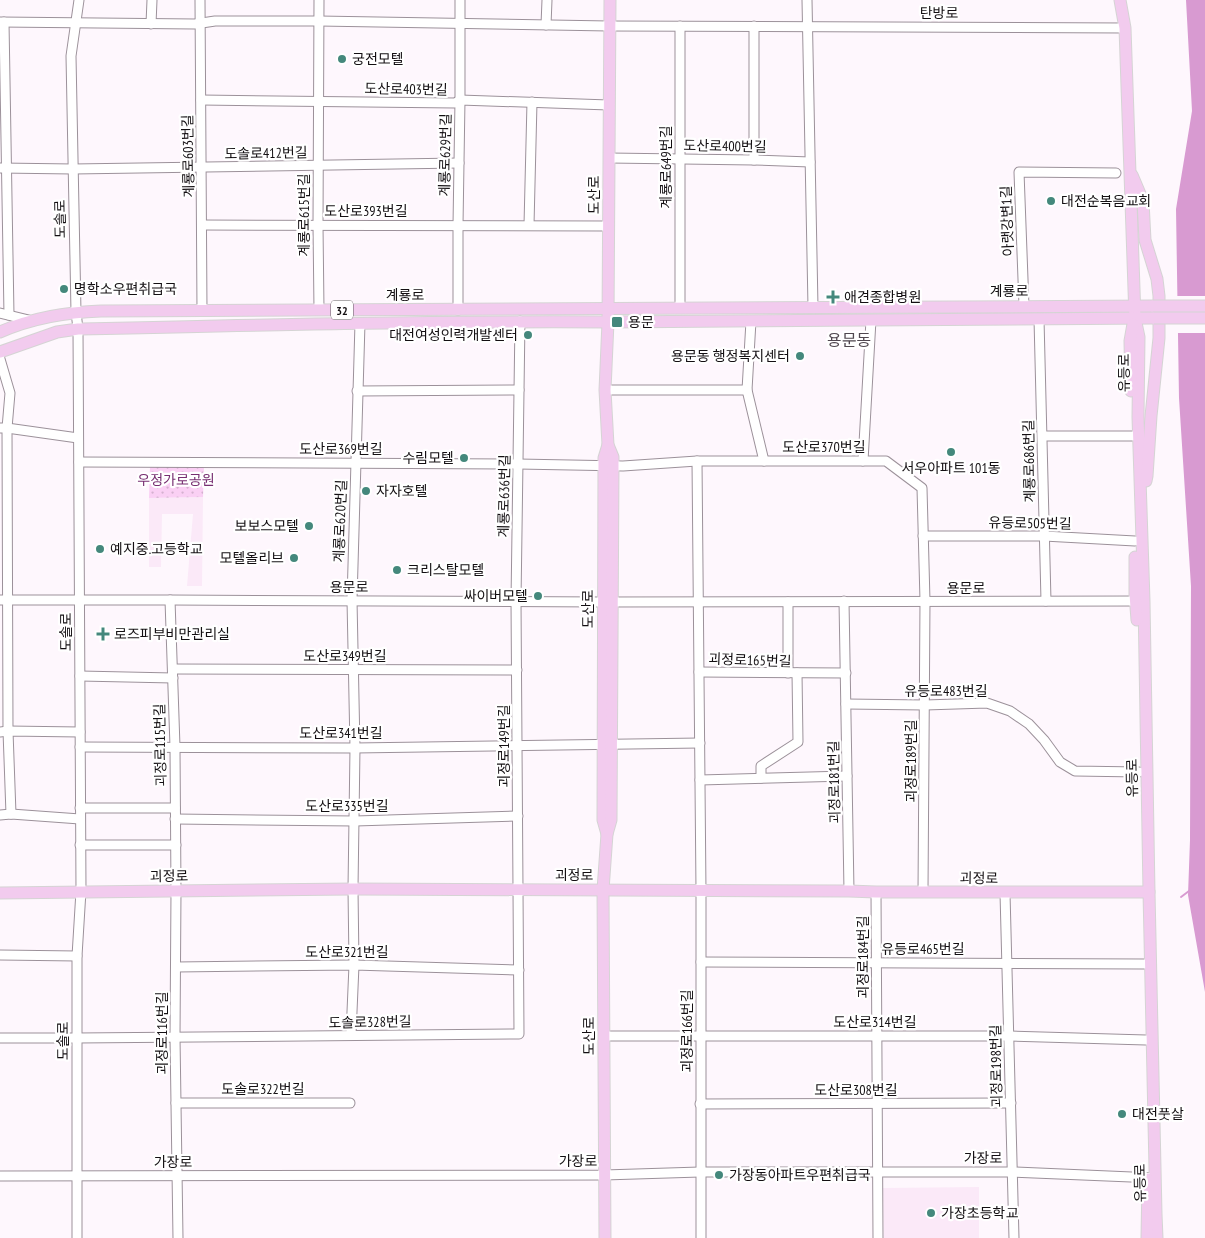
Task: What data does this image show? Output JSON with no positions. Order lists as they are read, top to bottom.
{
  "streets": {
    "main road": [
      "도산로",
      "계룡로",
      "32",
      "유등로",
      "괴정로"
    ],
    "street": [
      "탄방로",
      "도산로403번길",
      "도산로400번길",
      "도솔로412번길",
      "계룡로629번길",
      "계룡로603번길",
      "계룡로649번길",
      "도산로393번길",
      "계룡로615번길",
      "도솔로",
      "아랫강변1길",
      "도산로370번길",
      "도산로369번길",
      "계룡로686번길",
      "계룡로636번길",
      "계룡로620번길",
      "유등로505번길",
      "용문로",
      "도산로349번길",
      "괴정로165번길",
      "유등로483번길",
      "도산로341번길",
      "괴정로115번길",
      "괴정로149번길",
      "괴정로189번길",
      "괴정로181번길",
      "도산로335번길",
      "유등로465번길",
      "도산로321번길",
      "괴정로184번길",
      "도솔로328번길",
      "도산로314번길",
      "괴정로166번길",
      "괴정로116번길",
      "괴정로198번길",
      "도솔로322번길",
      "도산로308번길",
      "가장로"
    ]
  },
  "crossings": [
    ["탄방로", "계룡로629번길"],
    ["탄방로", "계룡로603번길"],
    ["탄방로", "계룡로649번길"],
    ["탄방로", "도산로"],
    ["탄방로", "계룡로615번길"],
    ["탄방로", "도솔로"],
    ["탄방로", "유등로"],
    ["도산로403번길", "계룡로629번길"],
    ["도산로403번길", "계룡로603번길"],
    ["도산로403번길", "도산로"],
    ["도산로403번길", "계룡로615번길"],
    ["도산로400번길", "계룡로649번길"],
    ["도산로400번길", "도산로"],
    ["도솔로412번길", "계룡로629번길"],
    ["도솔로412번길", "계룡로603번길"],
    ["도솔로412번길", "계룡로615번길"],
    ["도솔로412번길", "도솔로"],
    ["계룡로629번길", "도산로393번길"],
    ["계룡로629번길", "계룡로"],
    ["계룡로603번길", "도산로393번길"],
    ["계룡로603번길", "계룡로"],
    ["계룡로649번길", "계룡로"],
    ["도산로", "도산로393번길"],
    ["도산로", "계룡로"],
    ["도산로", "도산로370번길"],
    ["도산로", "도산로369번길"],
    ["도산로", "용문로"],
    ["도산로", "도산로341번길"],
    ["도산로", "괴정로"],
    ["도산로", "도산로314번길"],
    ["도산로", "가장로"],
    ["도산로393번길", "계룡로615번길"],
    ["계룡로615번길", "계룡로"],
    ["도솔로", "계룡로"],
    ["도솔로", "도산로369번길"],
    ["도솔로", "용문로"],
    ["도솔로", "도산로341번길"],
    ["도솔로", "괴정로"],
    ["도솔로", "도솔로328번길"],
    ["도솔로", "가장로"],
    ["아랫강변1길", "계룡로"],
    ["계룡로", "유등로"],
    ["계룡로", "계룡로686번길"],
    ["계룡로", "계룡로636번길"],
    ["계룡로", "계룡로620번길"],
    ["유등로", "유등로505번길"],
    ["유등로", "용문로"],
    ["유등로", "유등로483번길"],
    ["유등로", "괴정로"],
    ["유등로", "유등로465번길"],
    ["유등로", "도산로314번길"],
    ["유등로", "가장로"],
    ["도산로370번길", "도산로369번길"],
    ["도산로370번길", "유등로505번길"],
    ["도산로370번길", "용문로"],
    ["도산로370번길", "괴정로189번길"],
    ["도산로369번길", "계룡로636번길"],
    ["도산로369번길", "계룡로620번길"],
    ["계룡로686번길", "유등로505번길"],
    ["계룡로686번길", "용문로"],
    ["계룡로636번길", "용문로"],
    ["계룡로636번길", "괴정로149번길"],
    ["계룡로620번길", "용문로"],
    ["계룡로620번길", "도산로349번길"],
    ["계룡로620번길", "도산로341번길"],
    ["계룡로620번길", "도산로335번길"],
    ["계룡로620번길", "괴정로"],
    ["계룡로620번길", "도산로321번길"],
    ["계룡로620번길", "도솔로328번길"],
    ["용문로", "괴정로165번길"],
    ["용문로", "괴정로115번길"],
    ["용문로", "괴정로149번길"],
    ["용문로", "괴정로189번길"],
    ["용문로", "괴정로181번길"],
    ["도산로349번길", "괴정로115번길"],
    ["도산로349번길", "괴정로149번길"],
    ["괴정로165번길", "괴정로"],
    ["괴정로165번길", "괴정로166번길"],
    ["유등로483번길", "괴정로189번길"],
    ["유등로483번길", "괴정로181번길"],
    ["도산로341번길", "괴정로115번길"],
    ["도산로341번길", "괴정로149번길"],
    ["괴정로115번길", "도산로335번길"],
    ["괴정로115번길", "괴정로"],
    ["괴정로115번길", "괴정로116번길"],
    ["괴정로149번길", "도산로335번길"],
    ["괴정로149번길", "괴정로"],
    ["괴정로149번길", "도솔로328번길"],
    ["괴정로189번길", "괴정로"],
    ["괴정로181번길", "괴정로"],
    ["괴정로", "괴정로184번길"],
    ["괴정로", "도솔로328번길"],
    ["괴정로", "괴정로166번길"],
    ["괴정로", "괴정로116번길"],
    ["괴정로", "괴정로198번길"],
    ["유등로465번길", "괴정로184번길"],
    ["유등로465번길", "괴정로166번길"],
    ["유등로465번길", "괴정로198번길"],
    ["도산로321번길", "도솔로328번길"],
    ["도산로321번길", "괴정로116번길"],
    ["괴정로184번길", "도산로314번길"],
    ["괴정로184번길", "도산로308번길"],
    ["괴정로184번길", "가장로"],
    ["도솔로328번길", "괴정로116번길"],
    ["도산로314번길", "괴정로166번길"],
    ["도산로314번길", "괴정로198번길"],
    ["괴정로166번길", "도산로308번길"],
    ["괴정로166번길", "가장로"],
    ["괴정로116번길", "도솔로322번길"],
    ["괴정로116번길", "가장로"],
    ["괴정로198번길", "도산로308번길"],
    ["괴정로198번길", "가장로"]
  ],
  "districts": ["용문동"],
  "parks": ["우정가로공원"],
  "places": {
    "other": [
      "궁전모텔",
      "대전순복음교회",
      "명학소우편취급국",
      "대전여성인력개발센터",
      "용문동 행정복지센터",
      "서우아파트 101동",
      "수림모텔",
      "자자호텔",
      "보보스모텔",
      "예지중.고등학교",
      "모텔올리브",
      "크리스탈모텔",
      "싸이버모텔",
      "대전풋살",
      "가장동아파트우편취급국",
      "가장초등학교"
    ],
    "health": ["애견종합병원", "로즈피부비만관리실"],
    "transit": ["용문"]
  }
}
